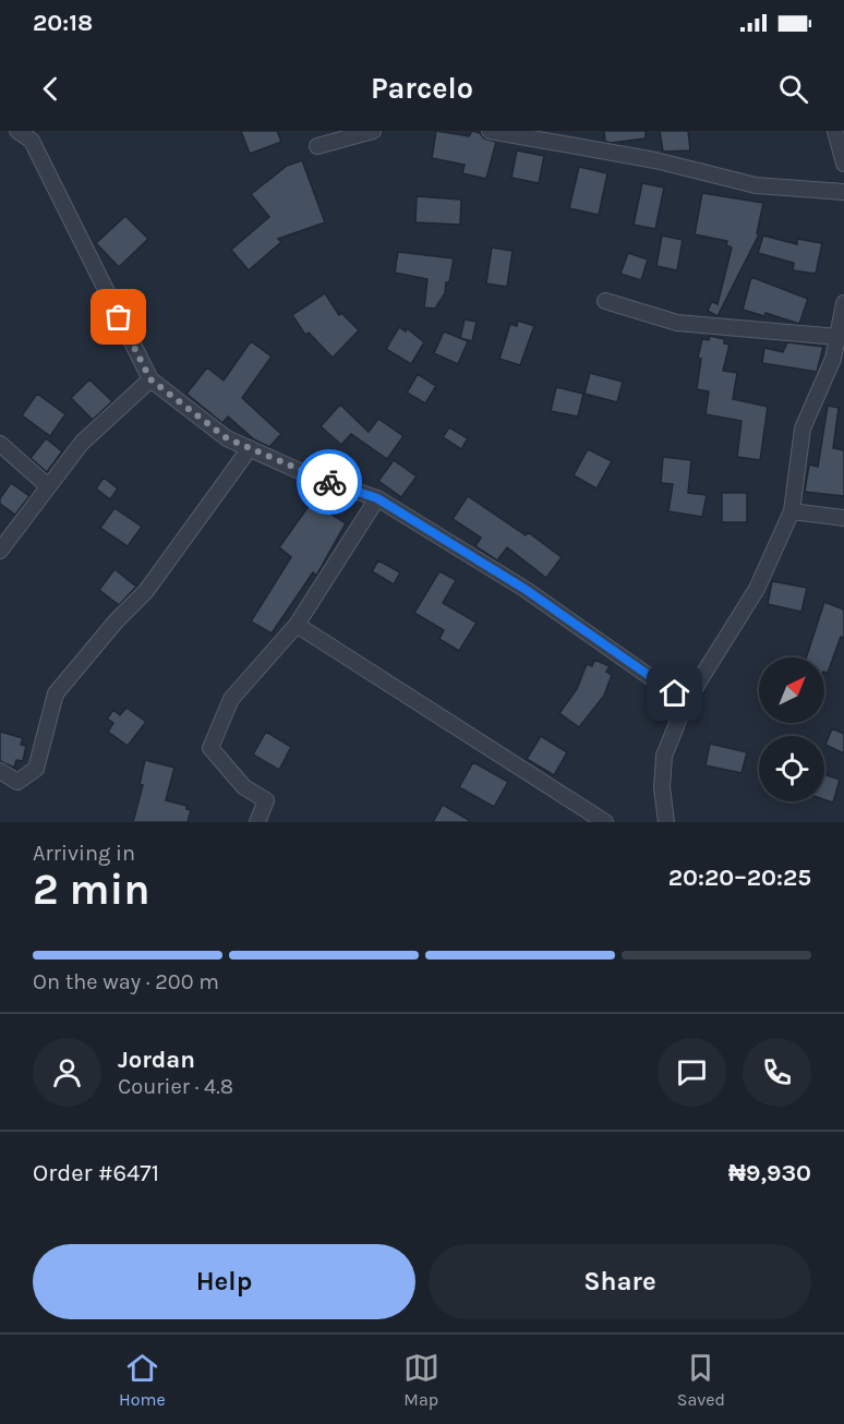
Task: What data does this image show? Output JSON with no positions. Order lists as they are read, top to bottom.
{
  "north": "top right",
  "page": {
    "status": "20:18",
    "header": "Parcelo",
    "heading": ["2 min", "Arriving in", "20:20–20:25"],
    "panel": [
      "Jordan",
      "Courier · 4.8",
      "Order #6471",
      "₦9,930"
    ],
    "bar": "On the way · 200 m",
    "buttons": ["Help", "Share"],
    "tabs": ["Home", "Map", "Saved"]
  }
}
